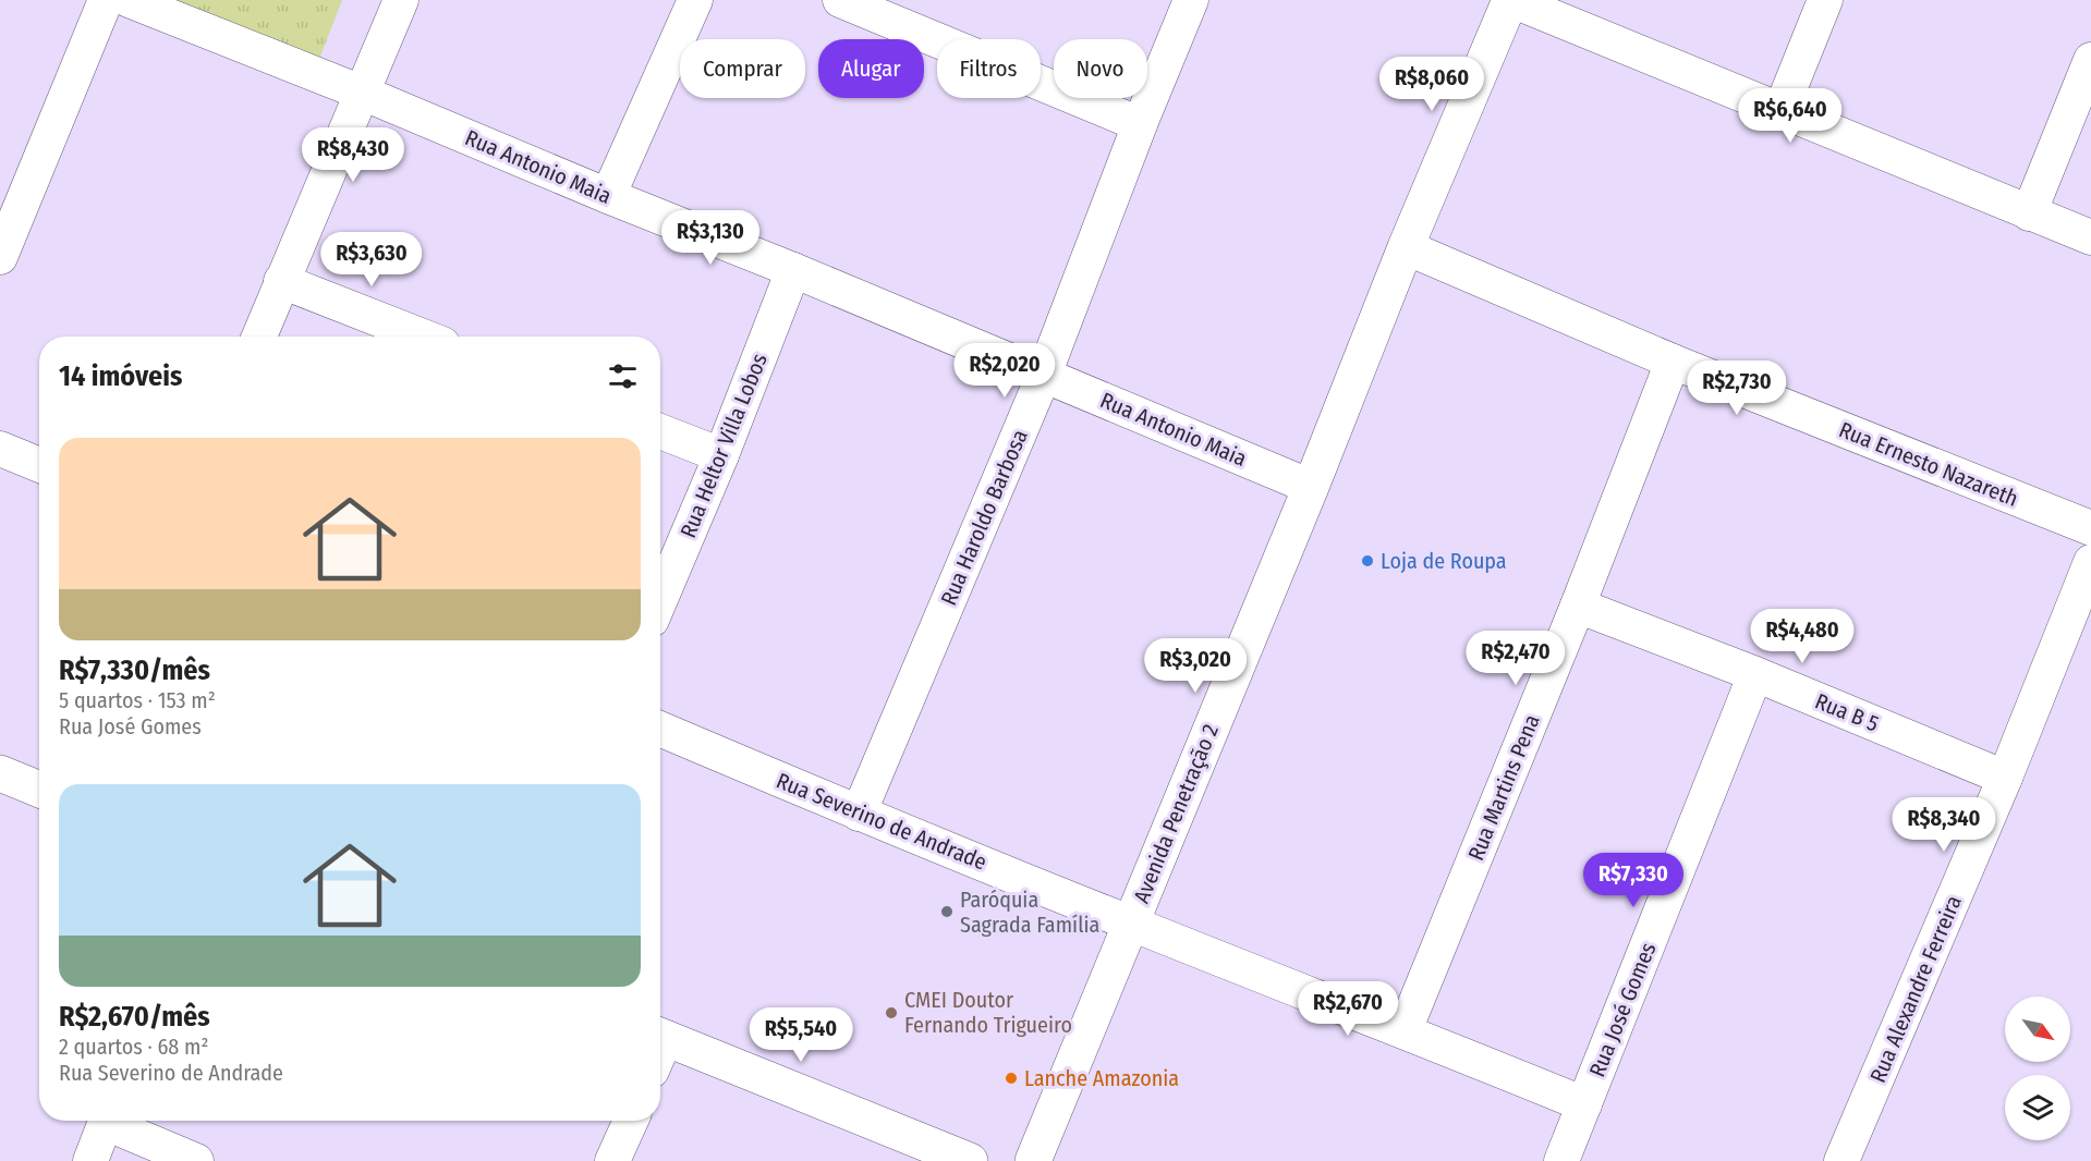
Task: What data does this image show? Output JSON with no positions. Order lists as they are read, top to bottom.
{
  "streets": {
    "street": [
      "Rua Antonio Maia",
      "Rua Heltor Villa Lobos",
      "Rua Ernesto Nazareth",
      "Rua Haroldo Barbosa",
      "Rua B 5",
      "Rua Martins Pena",
      "Avenida Penetração 2",
      "Rua Severino de Andrade",
      "Rua Alexandre Ferreira",
      "Rua José Gomes"
    ]
  },
  "crossings": [
    ["Rua Antonio Maia", "Rua Heltor Villa Lobos"],
    ["Rua Antonio Maia", "Rua Haroldo Barbosa"],
    ["Rua Antonio Maia", "Avenida Penetração 2"],
    ["Rua Ernesto Nazareth", "Rua Martins Pena"],
    ["Rua Ernesto Nazareth", "Avenida Penetração 2"],
    ["Rua Haroldo Barbosa", "Rua Severino de Andrade"],
    ["Rua B 5", "Rua Martins Pena"],
    ["Rua B 5", "Rua Alexandre Ferreira"],
    ["Rua B 5", "Rua José Gomes"],
    ["Rua Martins Pena", "Rua Severino de Andrade"],
    ["Avenida Penetração 2", "Rua Severino de Andrade"],
    ["Rua Severino de Andrade", "Rua José Gomes"]
  ],
  "places": [
    "Loja de Roupa",
    "Paróquia Sagrada Família",
    "CMEI Doutor Fernando Trigueiro",
    "Lanche Amazonia"
  ],
  "north": "bottom right",
  "page": {
    "chip": [
      "Comprar",
      "Alugar",
      "Filtros",
      "Novo"
    ],
    "price": [
      "R$8,060",
      "R$6,640",
      "R$8,430",
      "R$3,130",
      "R$3,630",
      "R$2,020",
      "R$2,730",
      "R$4,480",
      "R$2,470",
      "R$3,020",
      "R$8,340",
      "R$7,330",
      "R$2,670",
      "R$5,540"
    ],
    "heading": "14 imóveis",
    "list": [
      {
        "name": "R$7,330/mês",
        "note": "5 quartos · 153 m² · Rua José Gomes"
      },
      {
        "name": "R$2,670/mês",
        "note": "2 quartos · 68 m² · Rua Severino de Andrade"
      }
    ]
  }
}
